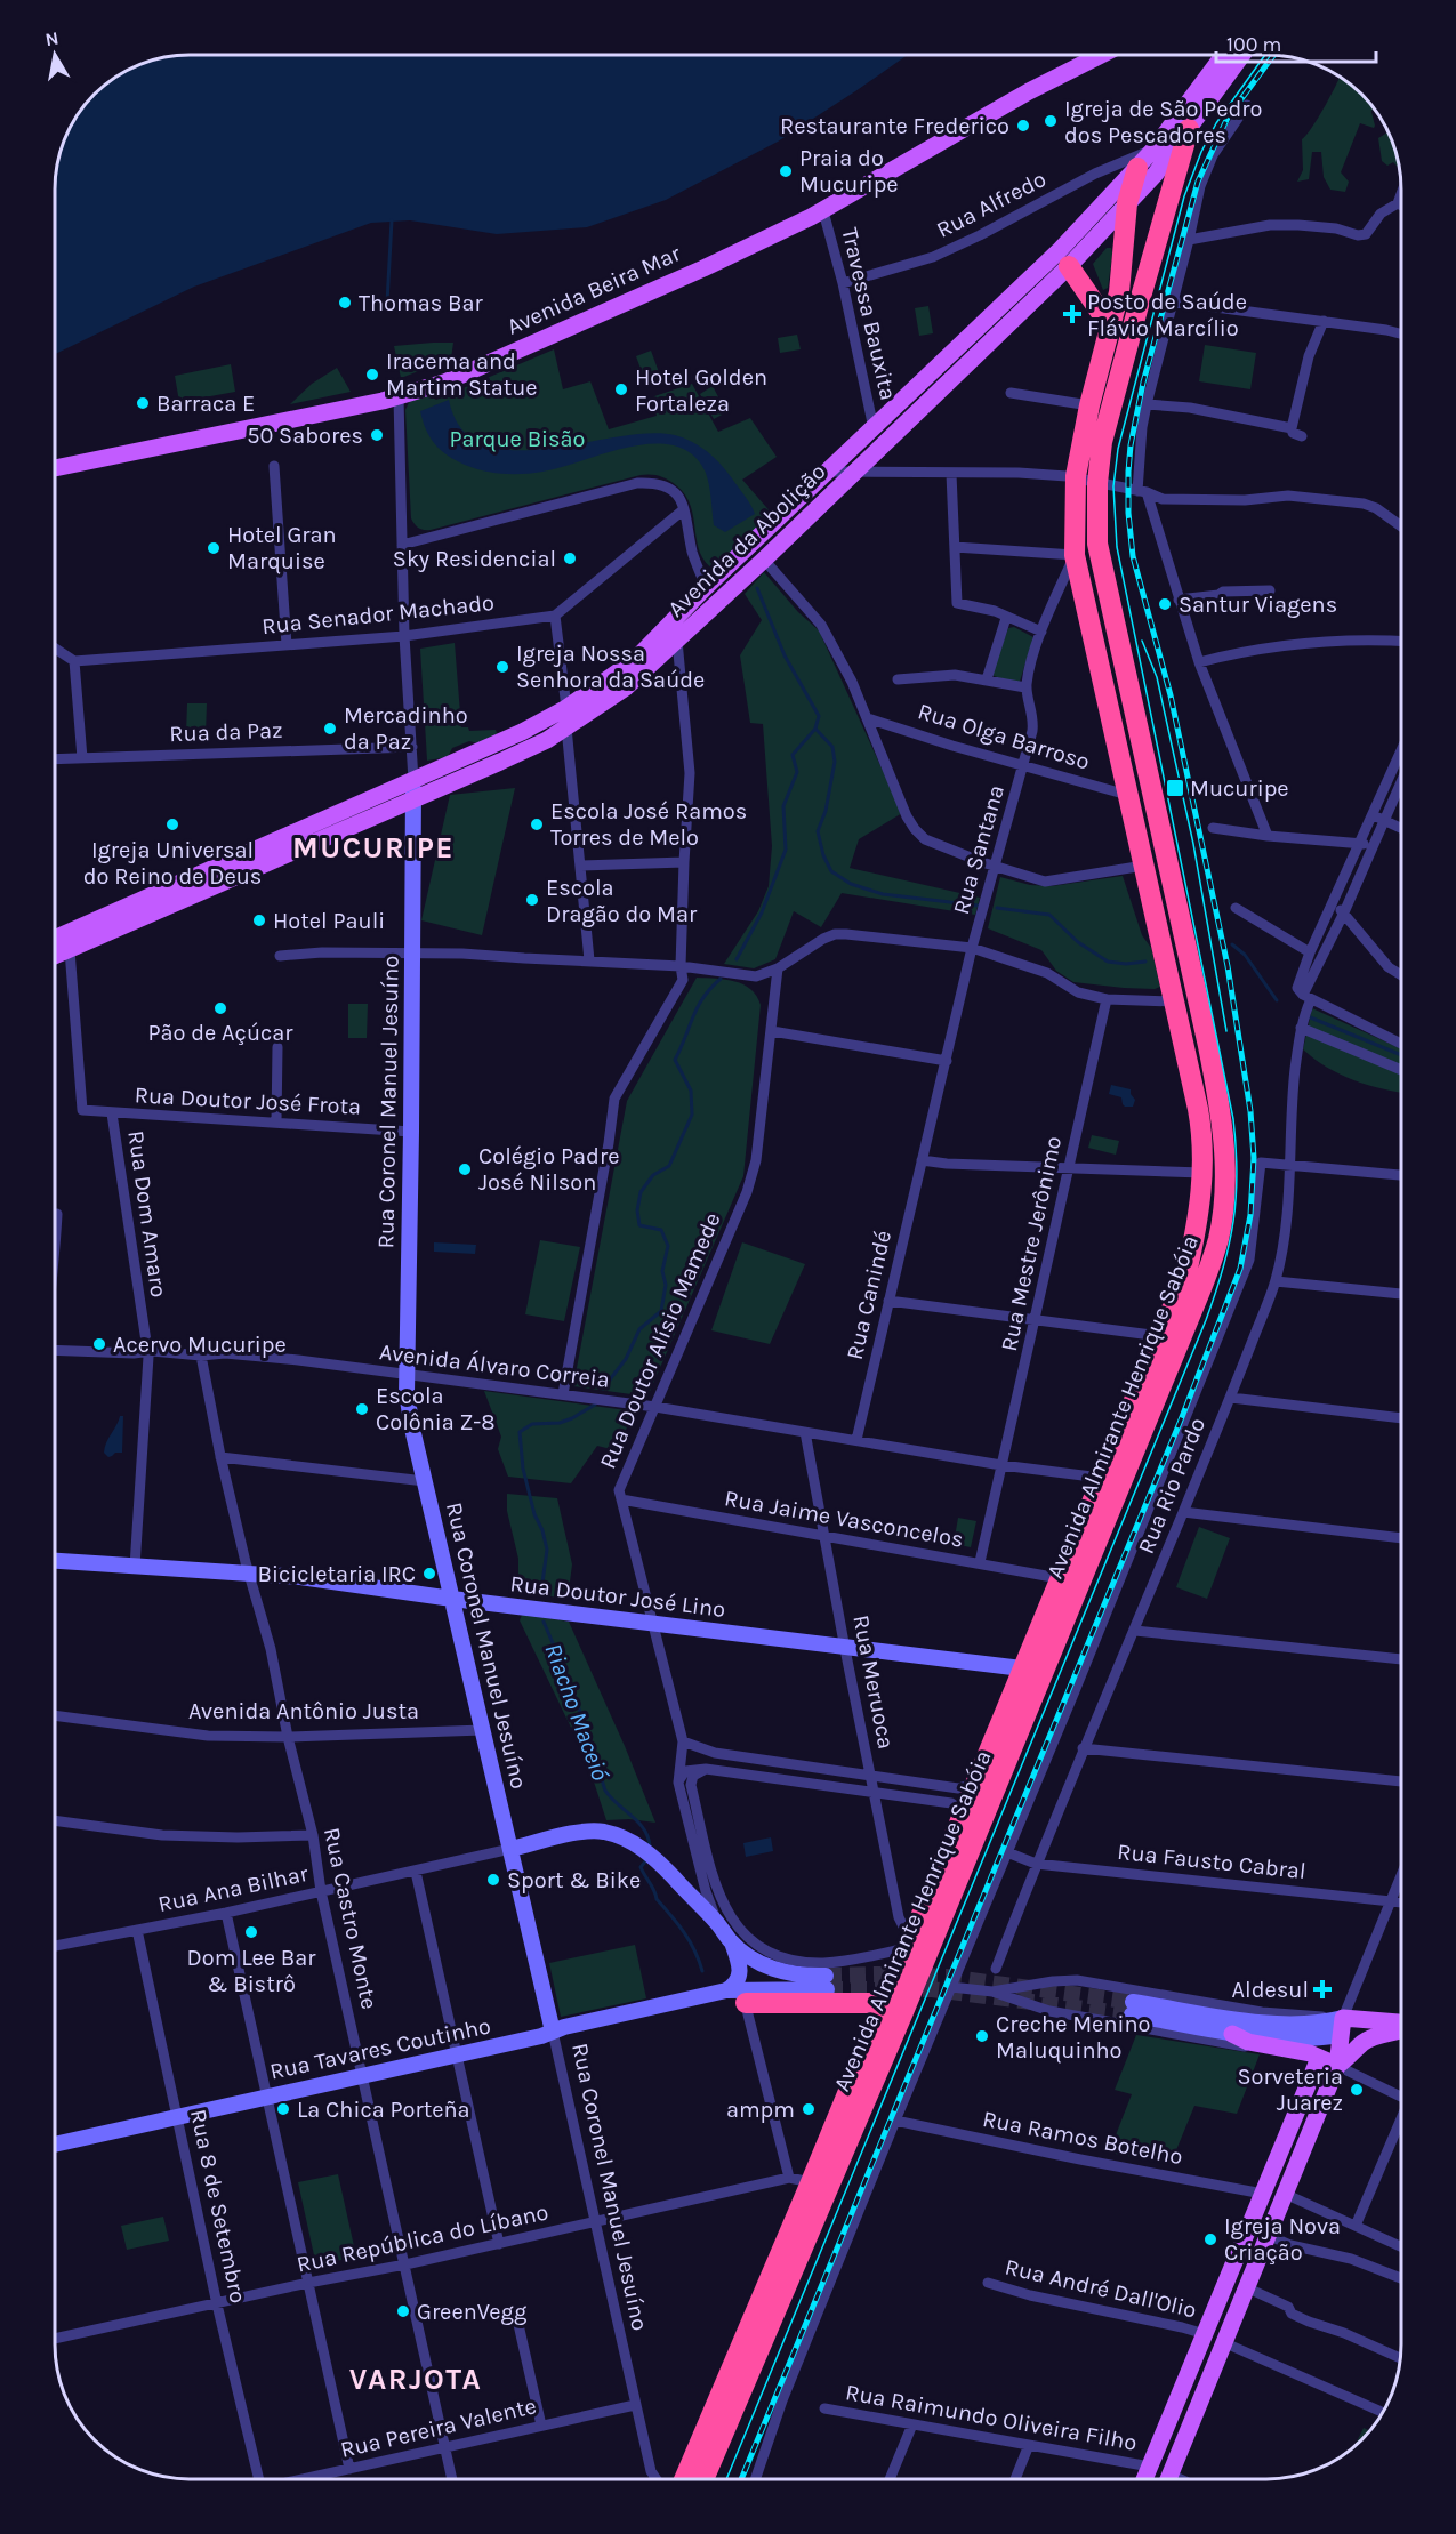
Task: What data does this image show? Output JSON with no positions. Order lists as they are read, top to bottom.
{
  "streets": {
    "highway": ["Avenida Almirante Henrique Sabóia"],
    "main road": ["Avenida Beira Mar", "Avenida da Abolição"],
    "street": [
      "Rua Alfredo",
      "Travessa Bauxita",
      "Rua Senador Machado",
      "Rua da Paz",
      "Rua Olga Barroso",
      "Rua Santana",
      "Rua Doutor José Frota",
      "Rua Coronel Manuel Jesuíno",
      "Rua Dom Amaro",
      "Rua Mestre Jerônimo",
      "Rua Canindé",
      "Rua Doutor Alísio Mamede",
      "Avenida Álvaro Correia",
      "Rua Rio Pardo",
      "Rua Jaime Vasconcelos",
      "Rua Doutor José Lino",
      "Rua Meruoca",
      "Avenida Antônio Justa",
      "Rua Fausto Cabral",
      "Rua Ana Bilhar",
      "Rua Castro Monte",
      "Rua Tavares Coutinho",
      "Rua Ramos Botelho",
      "Rua 8 de Setembro",
      "Rua República do Líbano",
      "Rua André Dall'Olio",
      "Rua Raimundo Oliveira Filho",
      "Rua Pereira Valente"
    ]
  },
  "crossings": [
    ["Rua Alfredo", "Travessa Bauxita"],
    ["Rua Alfredo", "Avenida da Abolição"],
    ["Avenida Beira Mar", "Travessa Bauxita"],
    ["Travessa Bauxita", "Avenida da Abolição"],
    ["Avenida da Abolição", "Rua Doutor José Frota"],
    ["Avenida da Abolição", "Rua Coronel Manuel Jesuíno"],
    ["Avenida da Abolição", "Avenida Almirante Henrique Sabóia"],
    ["Rua Olga Barroso", "Rua Santana"],
    ["Rua Olga Barroso", "Avenida Almirante Henrique Sabóia"],
    ["Rua Santana", "Rua Canindé"],
    ["Rua Doutor José Frota", "Rua Coronel Manuel Jesuíno"],
    ["Rua Doutor José Frota", "Rua Dom Amaro"],
    ["Rua Coronel Manuel Jesuíno", "Avenida Álvaro Correia"],
    ["Rua Coronel Manuel Jesuíno", "Rua Doutor José Lino"],
    ["Rua Coronel Manuel Jesuíno", "Avenida Antônio Justa"],
    ["Rua Coronel Manuel Jesuíno", "Rua Ana Bilhar"],
    ["Rua Coronel Manuel Jesuíno", "Rua Tavares Coutinho"],
    ["Rua Coronel Manuel Jesuíno", "Rua República do Líbano"],
    ["Rua Coronel Manuel Jesuíno", "Rua Pereira Valente"],
    ["Rua Dom Amaro", "Avenida Álvaro Correia"],
    ["Rua Dom Amaro", "Rua Doutor José Lino"],
    ["Rua Mestre Jerônimo", "Avenida Álvaro Correia"],
    ["Rua Mestre Jerônimo", "Rua Jaime Vasconcelos"],
    ["Rua Canindé", "Avenida Álvaro Correia"],
    ["Rua Doutor Alísio Mamede", "Avenida Álvaro Correia"],
    ["Rua Doutor Alísio Mamede", "Rua Jaime Vasconcelos"],
    ["Rua Doutor Alísio Mamede", "Rua Doutor José Lino"],
    ["Avenida Álvaro Correia", "Avenida Almirante Henrique Sabóia"],
    ["Avenida Álvaro Correia", "Rua Meruoca"],
    ["Avenida Álvaro Correia", "Rua Castro Monte"],
    ["Avenida Almirante Henrique Sabóia", "Rua Jaime Vasconcelos"],
    ["Avenida Almirante Henrique Sabóia", "Rua Doutor José Lino"],
    ["Avenida Almirante Henrique Sabóia", "Rua Meruoca"],
    ["Avenida Almirante Henrique Sabóia", "Rua República do Líbano"],
    ["Rua Rio Pardo", "Rua Fausto Cabral"],
    ["Rua Jaime Vasconcelos", "Rua Meruoca"],
    ["Rua Doutor José Lino", "Rua Meruoca"],
    ["Rua Doutor José Lino", "Rua Castro Monte"],
    ["Avenida Antônio Justa", "Rua Castro Monte"],
    ["Rua Ana Bilhar", "Rua Castro Monte"],
    ["Rua Ana Bilhar", "Rua 8 de Setembro"],
    ["Rua Castro Monte", "Rua Tavares Coutinho"],
    ["Rua Castro Monte", "Rua República do Líbano"],
    ["Rua Castro Monte", "Rua Pereira Valente"],
    ["Rua Tavares Coutinho", "Rua 8 de Setembro"],
    ["Rua 8 de Setembro", "Rua República do Líbano"]
  ],
  "districts": ["MUCURIPE", "VARJOTA"],
  "water": ["Riacho Maceió"],
  "parks": ["Parque Bisão"],
  "places": {
    "other": [
      "Igreja de São Pedro dos Pescadores",
      "Restaurante Frederico",
      "Praia do Mucuripe",
      "Thomas Bar",
      "Iracema and Martim Statue",
      "Hotel Golden Fortaleza",
      "Barraca E",
      "50 Sabores",
      "Hotel Gran Marquise",
      "Sky Residencial",
      "Santur Viagens",
      "Igreja Nossa Senhora da Saúde",
      "Mercadinho da Paz",
      "Igreja Universal do Reino de Deus",
      "Escola José Ramos Torres de Melo",
      "Escola Dragão do Mar",
      "Hotel Pauli",
      "Pão de Açúcar",
      "Colégio Padre José Nilson",
      "Acervo Mucuripe",
      "Escola Colônia Z-8",
      "Bicicletaria IRC",
      "Sport & Bike",
      "Dom Lee Bar & Bistrô",
      "Creche Menino Maluquinho",
      "Sorveteria Juarez",
      "La Chica Porteña",
      "ampm",
      "Igreja Nova Criação",
      "GreenVegg"
    ],
    "health": ["Posto de Saúde Flávio Marcílio", "Aldesul"],
    "transit": ["Mucuripe"]
  },
  "scale_bar": "100 m",
  "north": "top"
}
